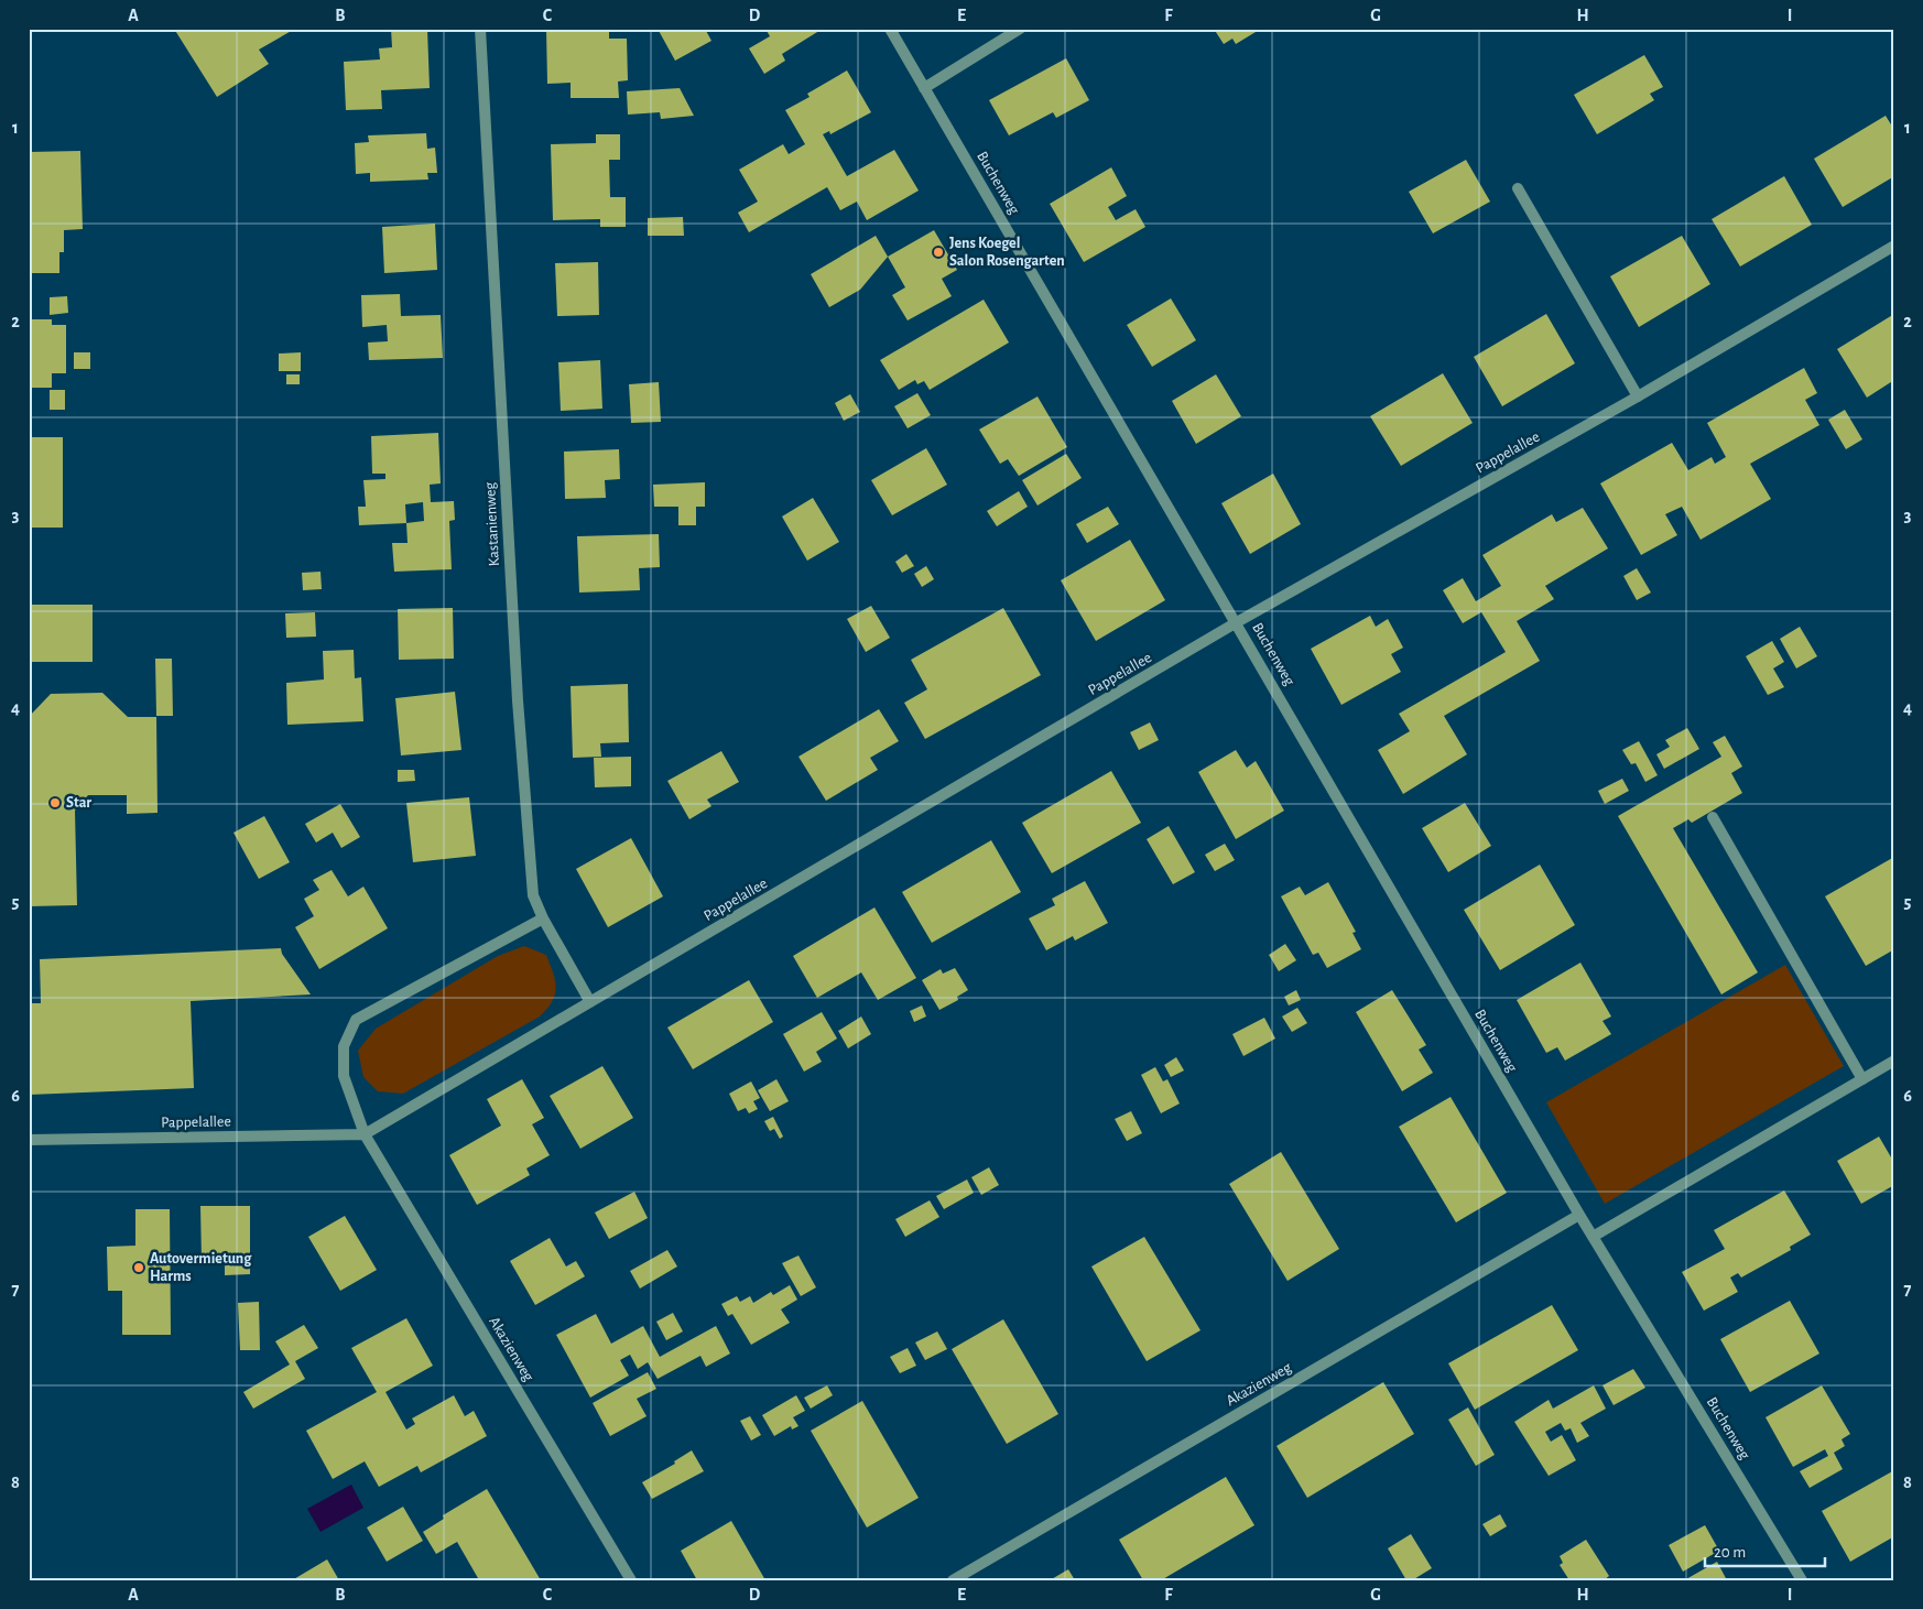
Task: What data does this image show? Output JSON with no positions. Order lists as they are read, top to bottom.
{
  "streets": {
    "street": [
      "Buchenweg",
      "Pappelallee",
      "Kastanienweg",
      "Akazienweg"
    ]
  },
  "crossings": [
    ["Buchenweg", "Pappelallee"],
    ["Buchenweg", "Akazienweg"],
    ["Pappelallee", "Kastanienweg"],
    ["Pappelallee", "Akazienweg"]
  ],
  "places": ["Jens Koegel Salon Rosengarten", "Star", "Autovermietung Harms"],
  "scale_bar": "20 m",
  "grid": {
    "columns": [
      "A",
      "B",
      "C",
      "D",
      "E",
      "F",
      "G",
      "H",
      "I"
    ],
    "rows": [
      "1",
      "2",
      "3",
      "4",
      "5",
      "6",
      "7",
      "8"
    ]
  }
}
